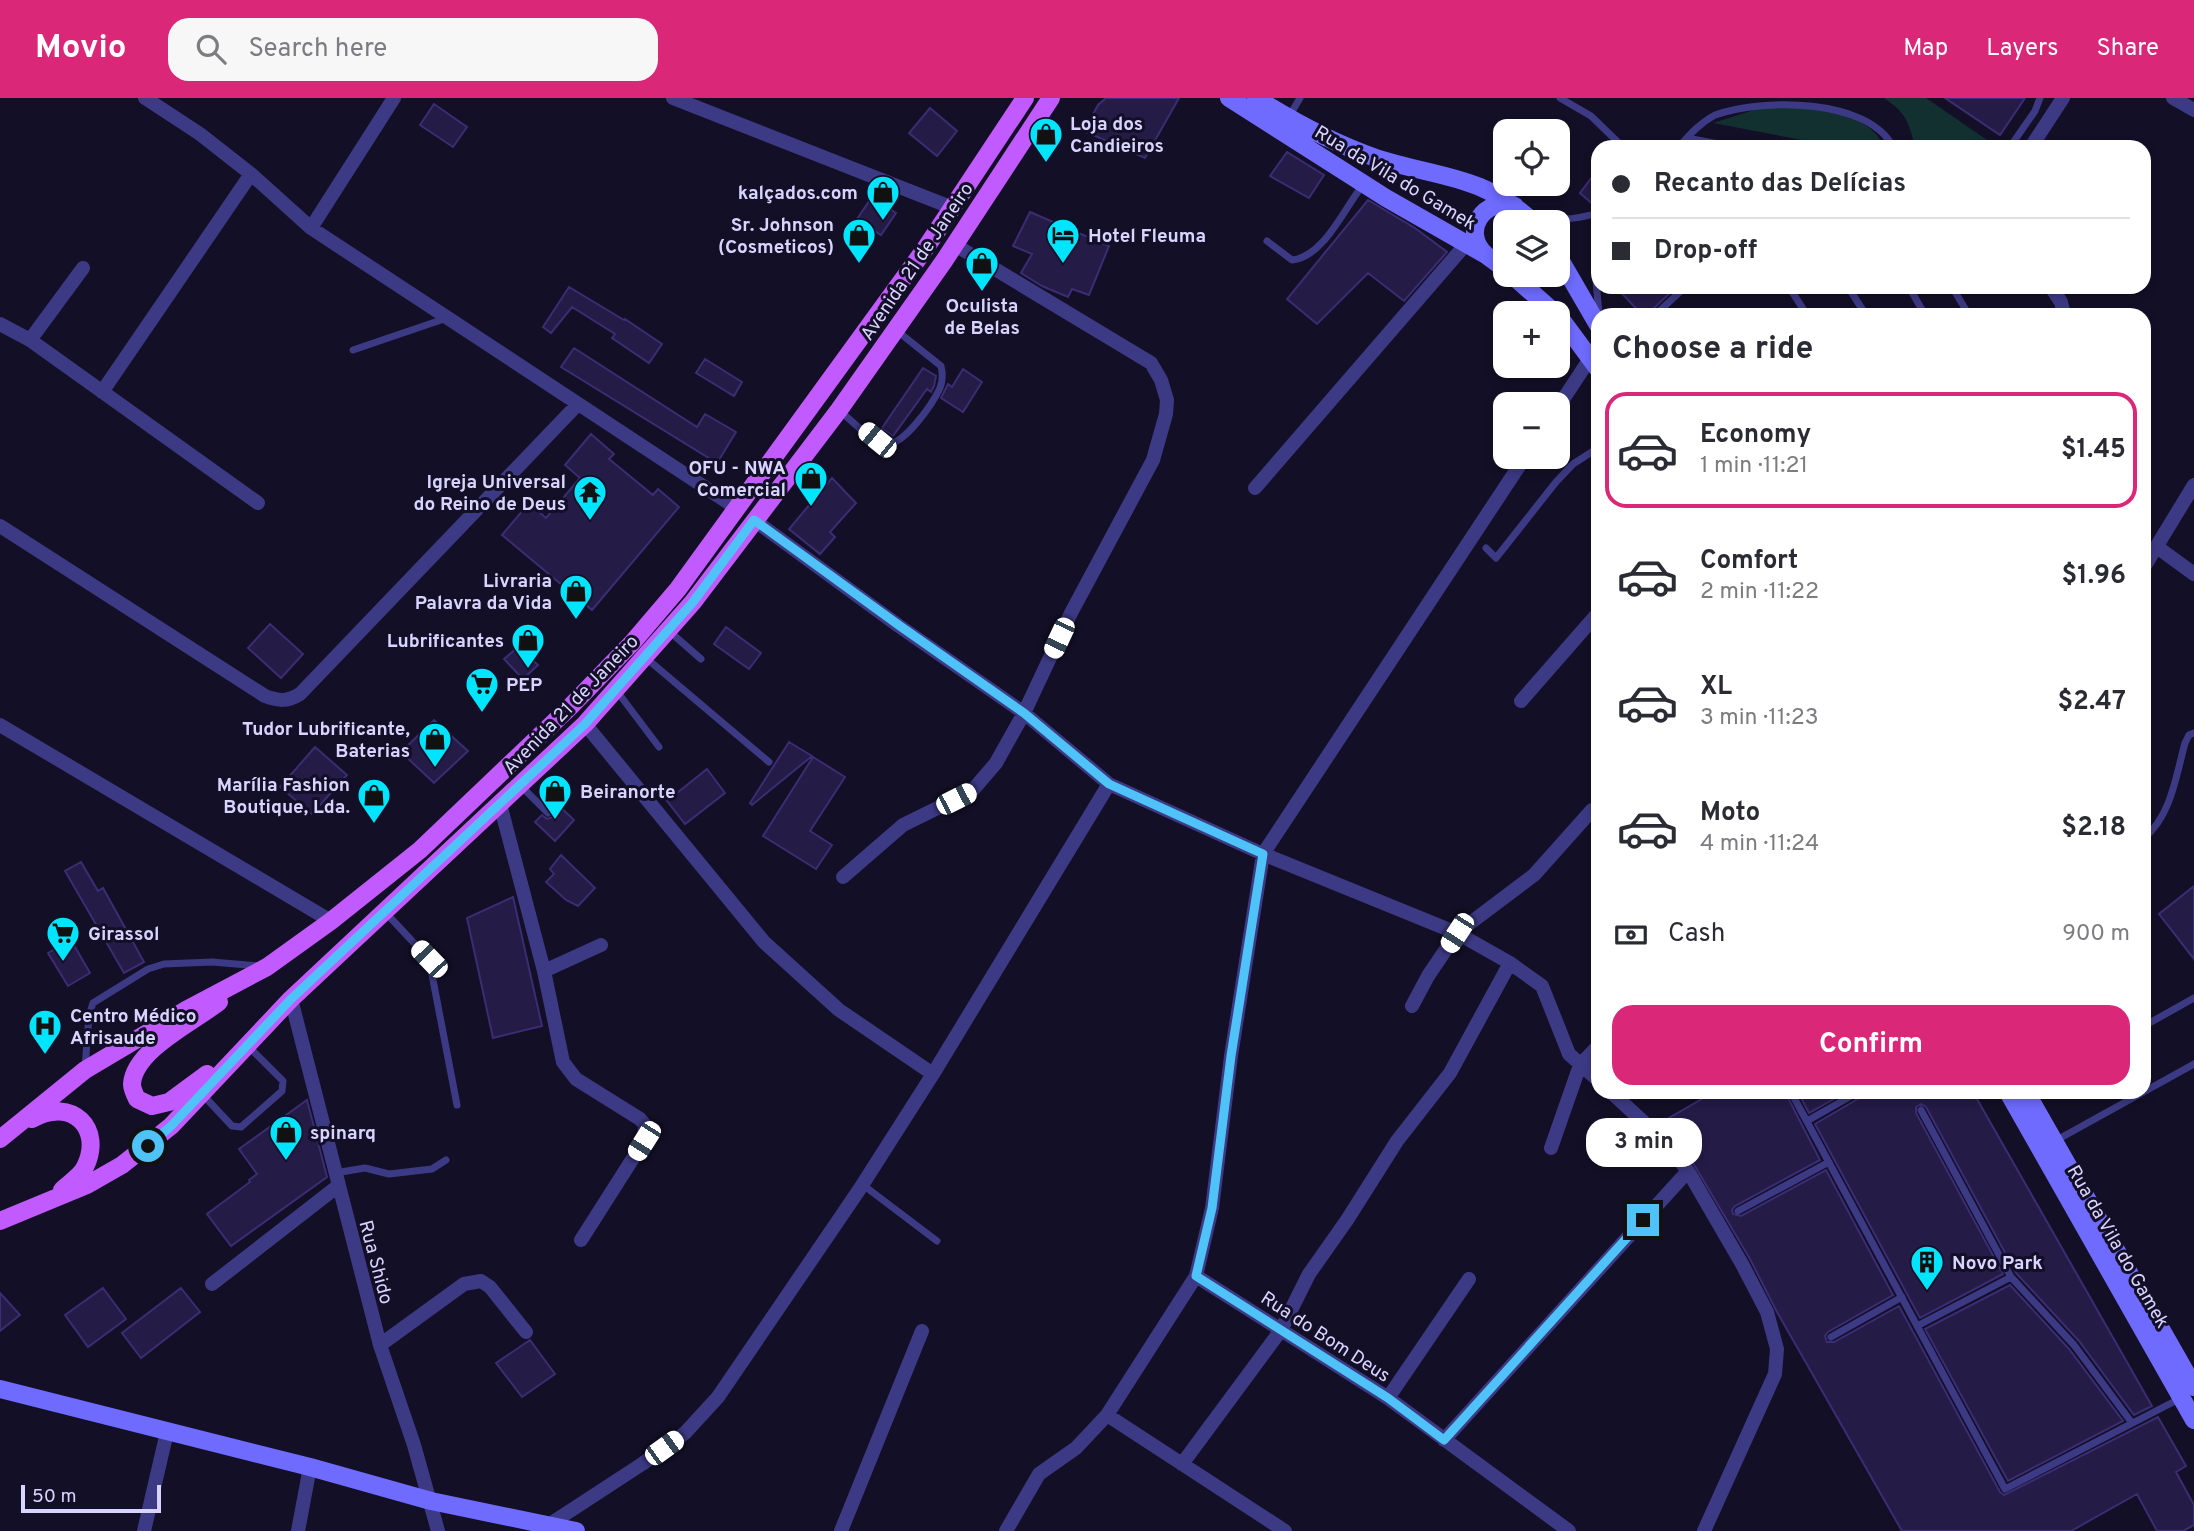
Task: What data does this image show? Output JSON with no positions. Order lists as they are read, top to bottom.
{
  "streets": {
    "main road": ["Rua da Vila do Gamek", "Avenida 21 de Janeiro"],
    "street": ["Rua Shido", "Rua do Bom Deus"]
  },
  "crossings": [
    ["Avenida 21 de Janeiro", "Rua Shido"]
  ],
  "places": {
    "shop": [
      "Loja dos Candieiros",
      "kalçados.com",
      "Sr. Johnson (Cosmeticos)",
      "Oculista de Belas",
      "OFU - NWA Comercial",
      "Livraria Palavra da Vida",
      "Lubrificantes",
      "Tudor Lubrificante, Baterias",
      "Beiranorte",
      "Marília Fashion Boutique, Lda.",
      "spinarq"
    ],
    "hotel": ["Hotel Fleuma"],
    "temple": ["Igreja Universal do Reino de Deus"],
    "supermarket": ["PEP", "Girassol"],
    "hospital": ["Centro Médico Afrisaude"],
    "building": ["Novo Park"]
  },
  "scale_bar": "50 m",
  "page": {
    "header": "Movio",
    "search": "Search here",
    "nav": ["Map", "Layers", "Share"],
    "map_buttons": ["+", "−"],
    "banner": ["Recanto das Delícias", "Drop-off"],
    "heading": "Choose a ride",
    "list": [
      {
        "name": "Economy",
        "note": "1 min · 11:21",
        "value": "$1.45"
      },
      {
        "name": "Comfort",
        "note": "2 min · 11:22",
        "value": "$1.96"
      },
      {
        "name": "XL",
        "note": "3 min · 11:23",
        "value": "$2.47"
      },
      {
        "name": "Moto",
        "note": "4 min · 11:24",
        "value": "$2.18"
      }
    ],
    "pay": ["Cash", "900 m"],
    "buttons": "Confirm",
    "bubble": "3 min",
    "scale": "50 m"
  }
}
